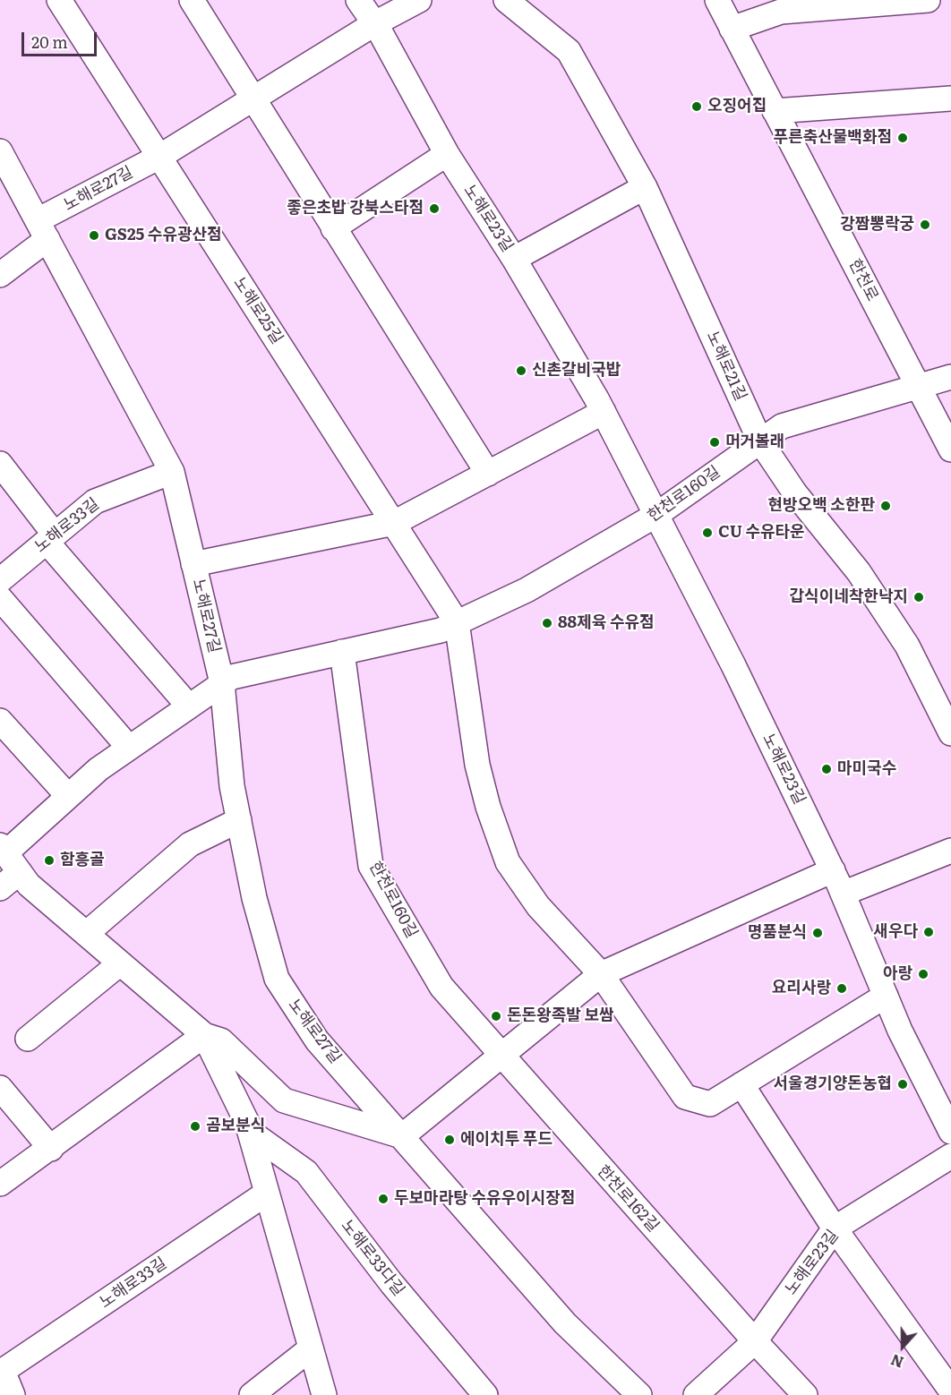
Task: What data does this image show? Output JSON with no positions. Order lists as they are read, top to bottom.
{
  "streets": {
    "street": [
      "노해로27길",
      "노해로23길",
      "한천로",
      "노해로25길",
      "노해로21길",
      "한천로160길",
      "노해로33길",
      "한천로162길",
      "노해로33다길"
    ]
  },
  "crossings": [
    ["노해로27길", "노해로25길"],
    ["노해로27길", "한천로160길"],
    ["노해로27길", "노해로33길"],
    ["노해로23길", "한천로160길"],
    ["노해로23길", "한천로162길"],
    ["한천로", "한천로160길"],
    ["노해로25길", "한천로160길"],
    ["노해로21길", "한천로160길"],
    ["한천로160길", "한천로162길"]
  ],
  "places": [
    "오징어집",
    "푸른축산물백화점",
    "좋은초밥 강북스타점",
    "강짬뽕락궁",
    "GS25 수유광산점",
    "신촌갈비국밥",
    "머거볼래",
    "현방오백 소한판",
    "CU 수유타운",
    "갑식이네착한낙지",
    "88제육 수유점",
    "마미국수",
    "함흥골",
    "새우다",
    "명품분식",
    "아랑",
    "요리사랑",
    "돈돈왕족발 보쌈",
    "서울경기양돈농협",
    "곰보분식",
    "에이치투 푸드",
    "두보마라탕 수유우이시장점"
  ],
  "scale_bar": "20 m",
  "north": "bottom"
}
